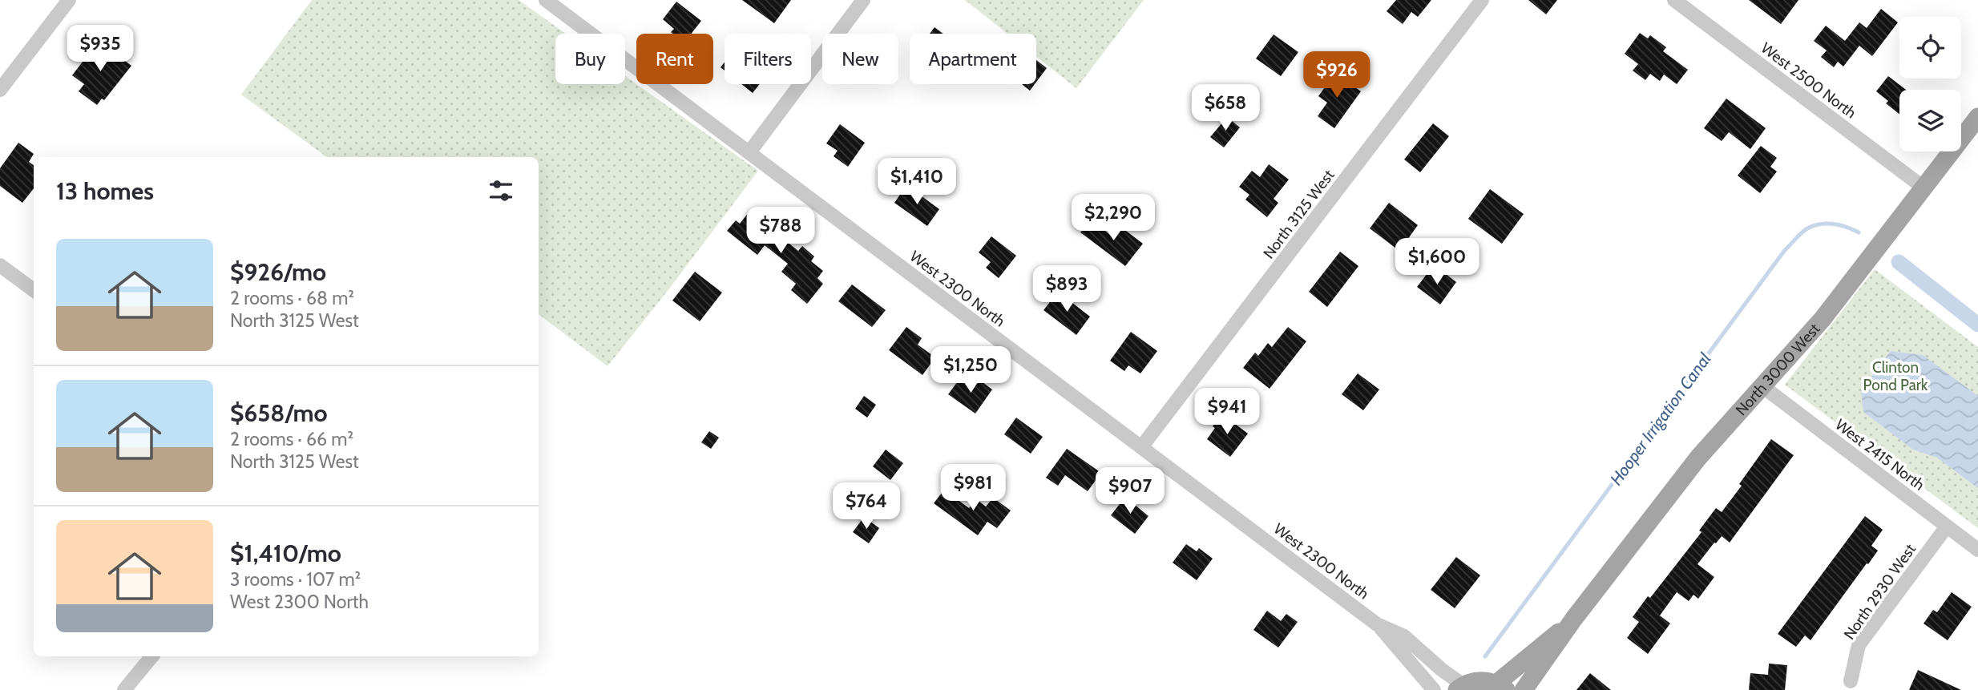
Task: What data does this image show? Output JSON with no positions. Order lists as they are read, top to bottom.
{
  "streets": {
    "main road": ["North 3000 West"],
    "street": [
      "West 2500 North",
      "North 3125 West",
      "West 2300 North",
      "West 2415 North",
      "North 2930 West"
    ]
  },
  "crossings": [
    ["West 2500 North", "North 3000 West"],
    ["North 3125 West", "West 2300 North"],
    ["North 3000 West", "West 2415 North"],
    ["West 2415 North", "North 2930 West"]
  ],
  "water": ["Hooper Irrigation Canal"],
  "parks": ["Clinton Pond Park"],
  "page": {
    "price": [
      "$935",
      "$926",
      "$658",
      "$1,410",
      "$2,290",
      "$788",
      "$1,600",
      "$893",
      "$1,250",
      "$941",
      "$981",
      "$907",
      "$764"
    ],
    "chip": [
      "Buy",
      "Rent",
      "Filters",
      "New",
      "Apartment"
    ],
    "heading": "13 homes",
    "list": [
      {
        "name": "$926/mo",
        "note": "2 rooms · 68 m² · North 3125 West"
      },
      {
        "name": "$658/mo",
        "note": "2 rooms · 66 m² · North 3125 West"
      },
      {
        "name": "$1,410/mo",
        "note": "3 rooms · 107 m² · West 2300 North"
      }
    ]
  }
}
